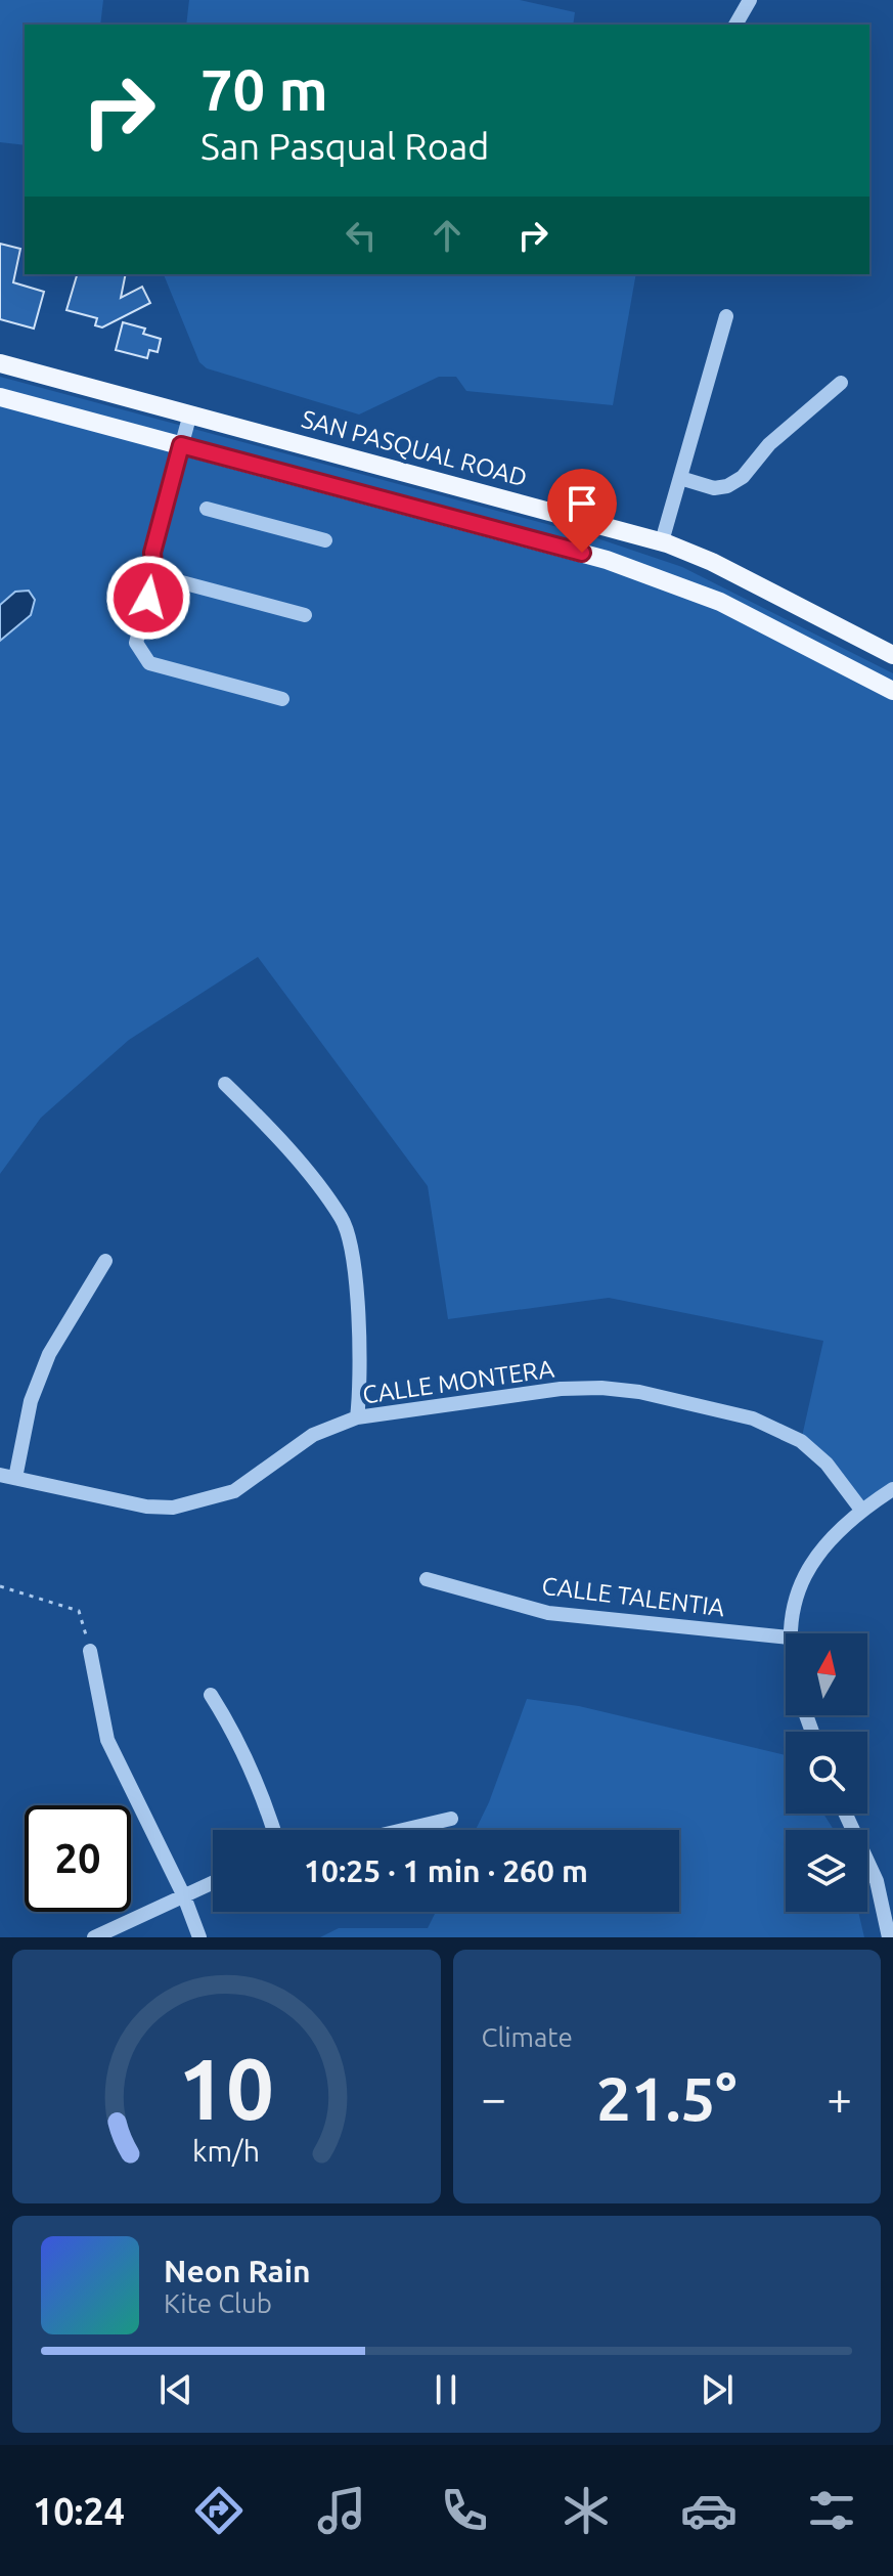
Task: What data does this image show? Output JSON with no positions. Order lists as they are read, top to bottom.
{
  "streets": {
    "main road": ["SAN PASQUAL ROAD"],
    "street": ["CALLE MONTERA", "CALLE TALENTIA"]
  },
  "north": "top",
  "page": {
    "turn": ["70 m", "San Pasqual Road"],
    "limit": "20",
    "trip": "10:25 · 1 min · 260 m",
    "tile": "Climate",
    "heat": ["−", "21.5°", "+"],
    "song": ["Neon Rain", "Kite Club"],
    "tabs": "10:24",
    "gauge": ["10", "km/h"]
  }
}
